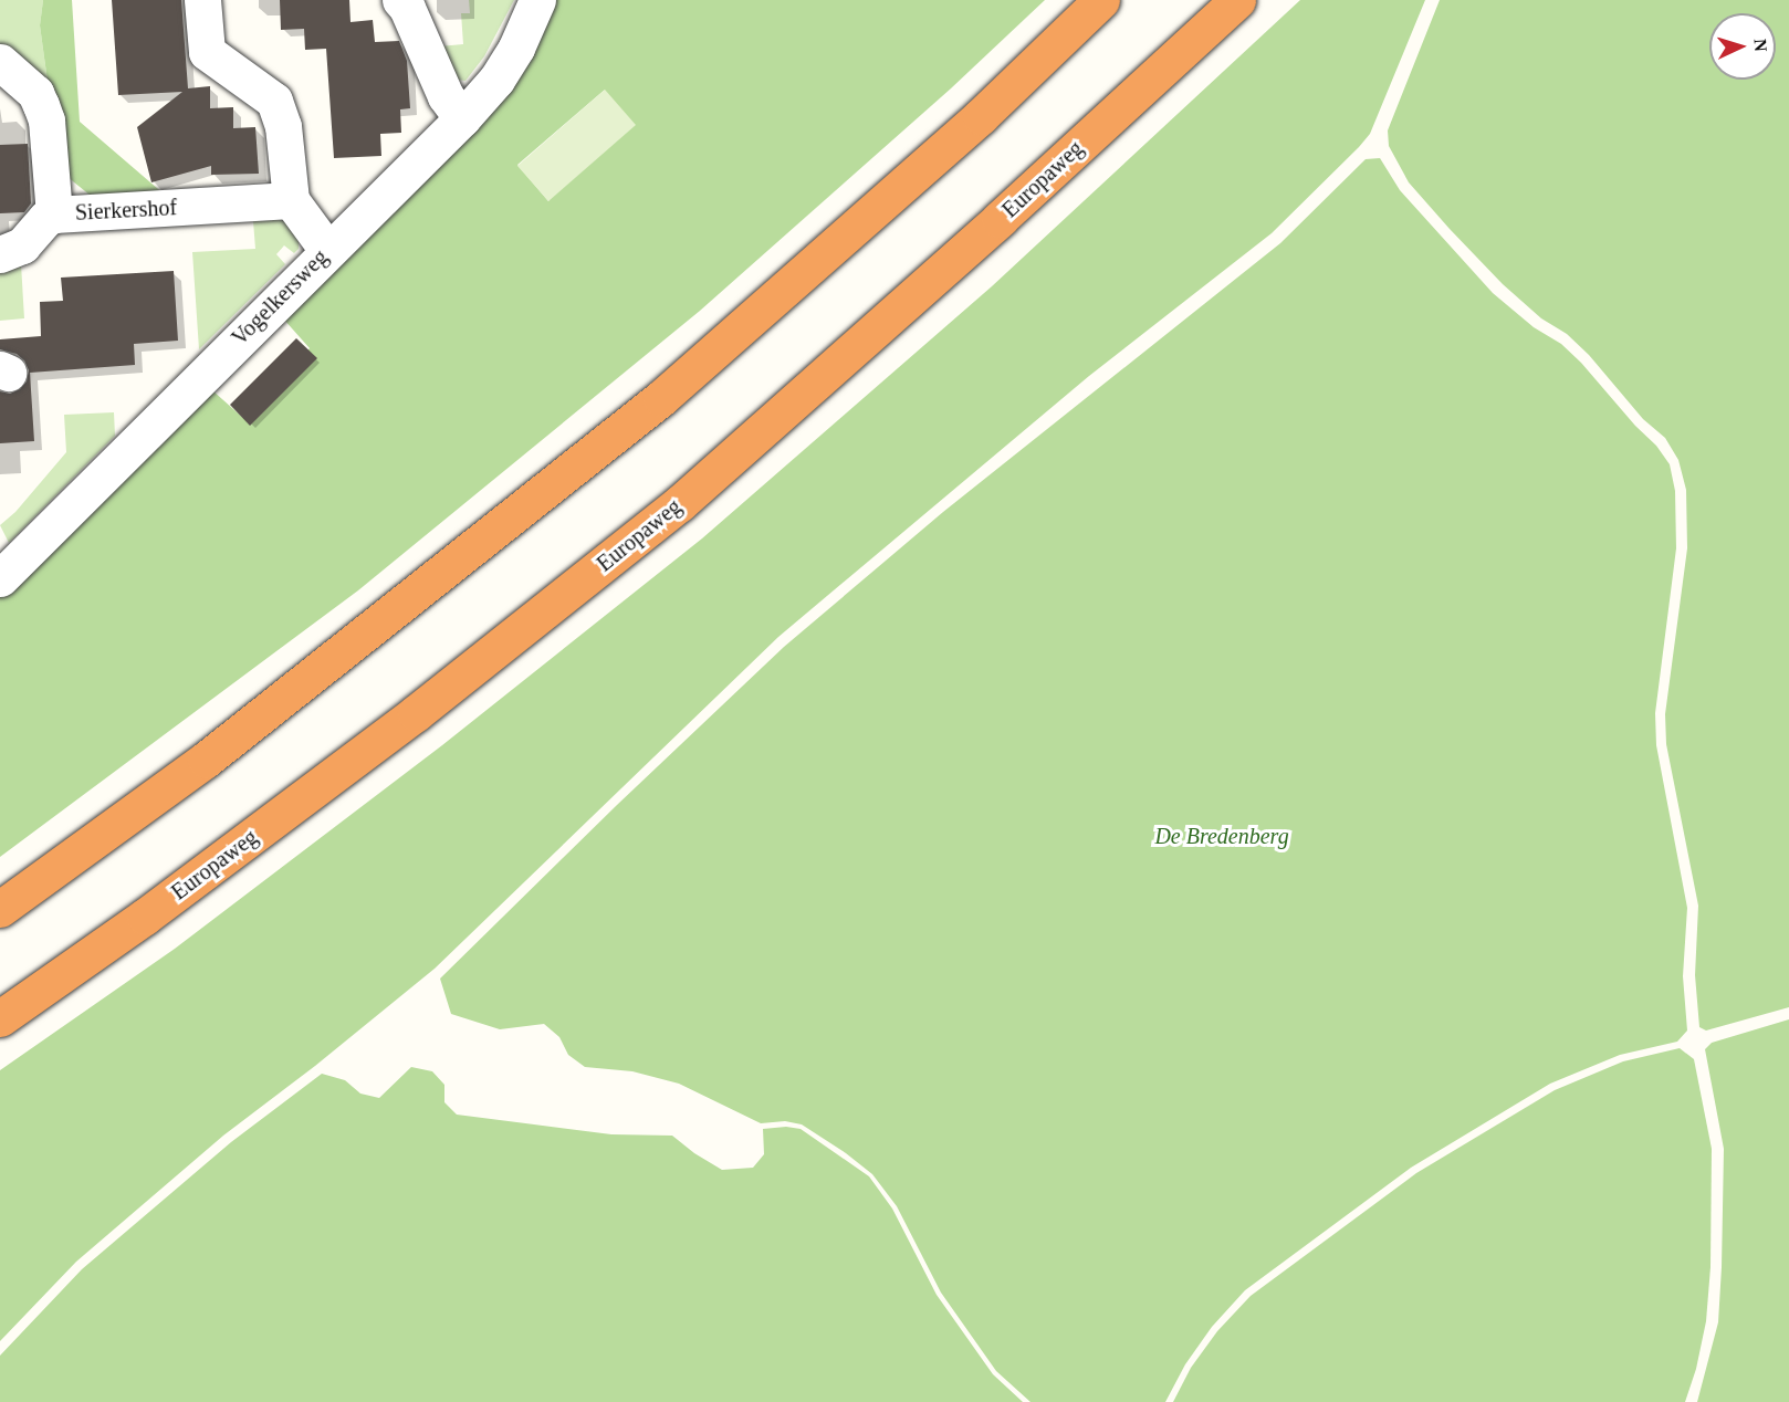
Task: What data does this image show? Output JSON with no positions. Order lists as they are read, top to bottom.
{
  "streets": {
    "highway": ["Europaweg"],
    "street": ["Sierkershof", "Vogelkersweg"]
  },
  "parks": ["De Bredenberg"],
  "north": "right"
}
